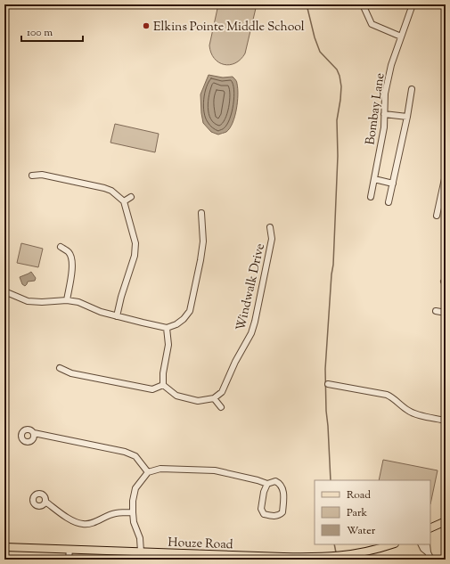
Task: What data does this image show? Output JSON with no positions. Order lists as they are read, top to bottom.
{
  "streets": {
    "main road": ["Houze Road"],
    "street": ["Bombay Lane", "Windwalk Drive"]
  },
  "places": ["Elkins Pointe Middle School"],
  "legend": ["Road", "Park", "Water"],
  "scale_bar": "100 m"
}
